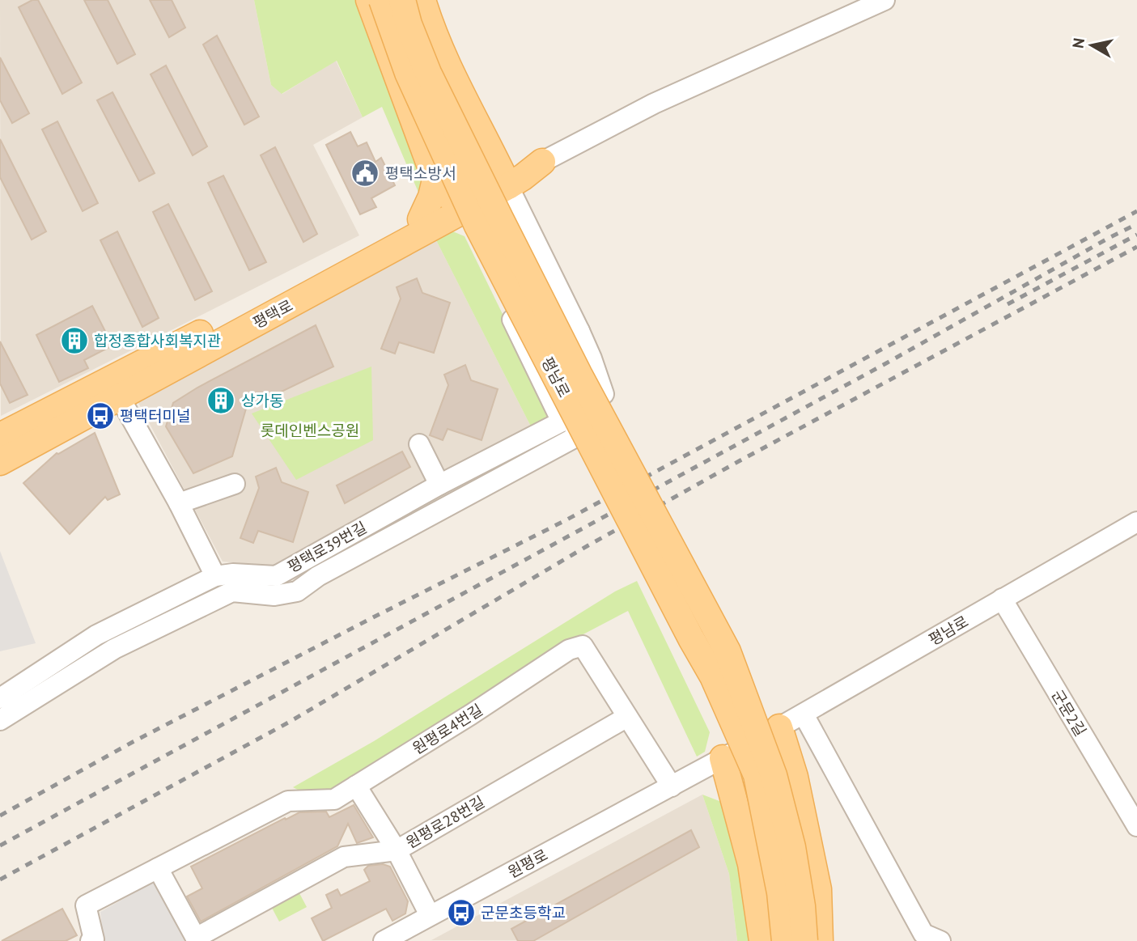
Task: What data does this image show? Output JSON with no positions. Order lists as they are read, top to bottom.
{
  "streets": {
    "main road": ["평택로", "평남로"],
    "street": [
      "평택로39번길",
      "군문2길",
      "원평로4번길",
      "원평로28번길",
      "원평로"
    ]
  },
  "crossings": [
    ["평남로", "군문2길"],
    ["평남로", "원평로4번길"],
    ["평남로", "원평로"],
    ["원평로4번길", "원평로28번길"],
    ["원평로4번길", "원평로"]
  ],
  "parks": ["롯데인벤스공원"],
  "places": {
    "public building": ["평택소방서"],
    "building": ["합정종합사회복지관", "상가동"],
    "bus stop": ["평택터미널", "군문초등학교"]
  },
  "north": "left"
}
